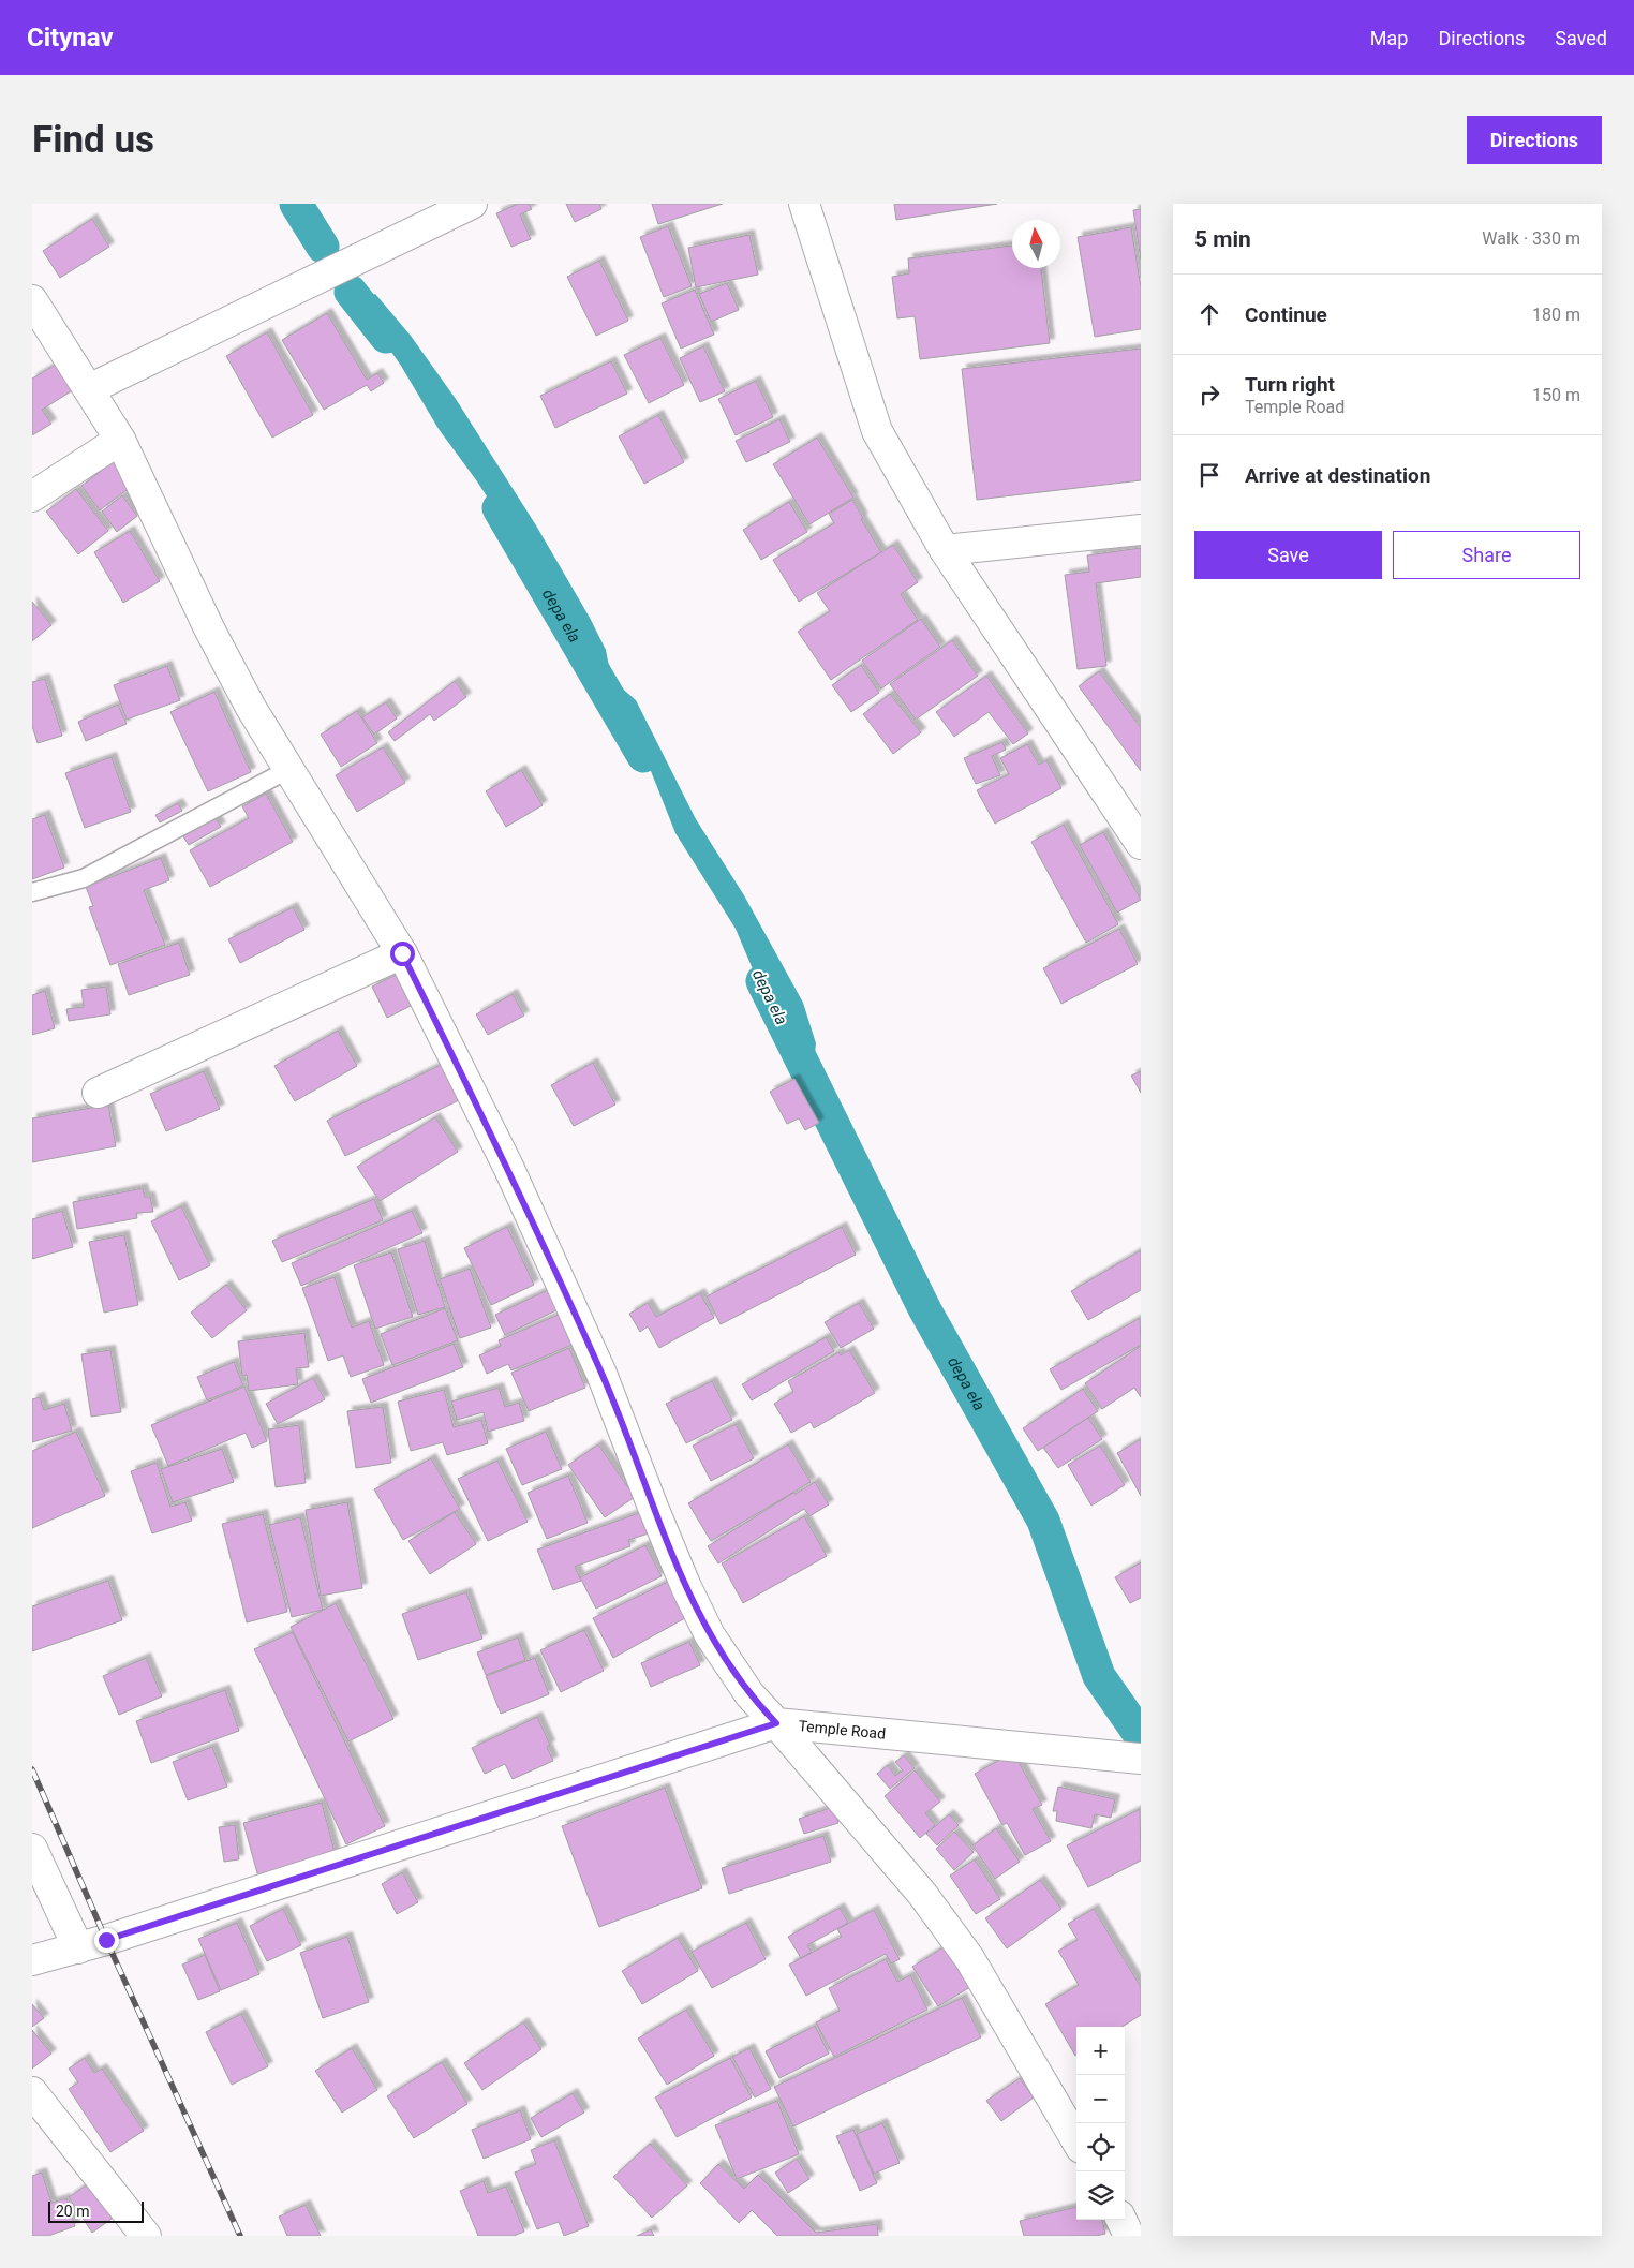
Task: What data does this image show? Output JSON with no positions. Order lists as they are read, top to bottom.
{
  "streets": {
    "street": ["Temple Road"]
  },
  "water": ["depa ela"],
  "scale_bar": "20 m",
  "north": "top",
  "page": {
    "header": "Citynav",
    "nav": ["Map", "Directions", "Saved"],
    "buttons": [
      "Directions",
      ["Save", "Share"]
    ],
    "title": "Find us",
    "heading": ["5 min", "Walk · 330 m"],
    "list": [
      ["Continue", "180 m"],
      ["Turn right", "Temple Road", "150 m"],
      "Arrive at destination"
    ],
    "map_buttons": ["+", "−"],
    "scale": "20 m"
  }
}
